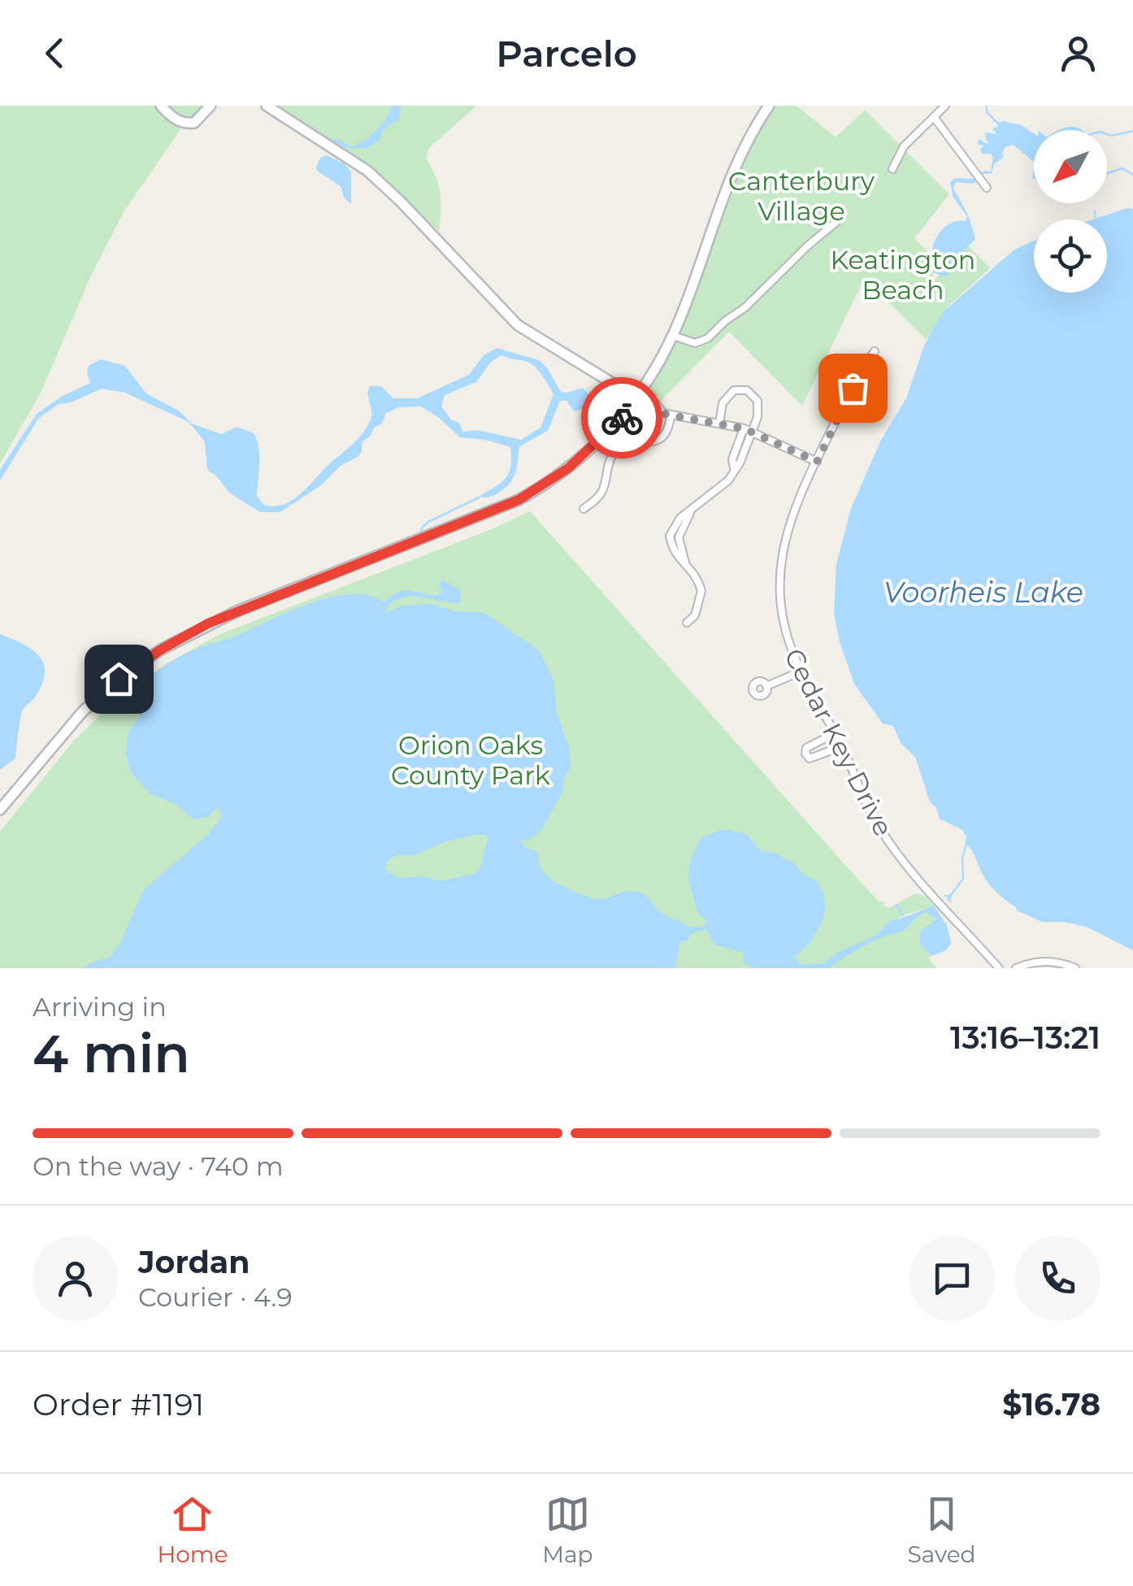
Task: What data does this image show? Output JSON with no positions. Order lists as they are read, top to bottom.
{
  "streets": {
    "street": ["Cedar Key Drive"]
  },
  "water": ["Voorheis Lake"],
  "parks": ["Canterbury Village", "Keatington Beach", "Orion Oaks County Park"],
  "north": "bottom left",
  "page": {
    "header": "Parcelo",
    "heading": ["4 min", "Arriving in", "13:16–13:21"],
    "panel": [
      "Jordan",
      "Courier · 4.9",
      "Order #1191",
      "$16.78"
    ],
    "bar": "On the way · 740 m",
    "tabs": ["Home", "Map", "Saved"]
  }
}
